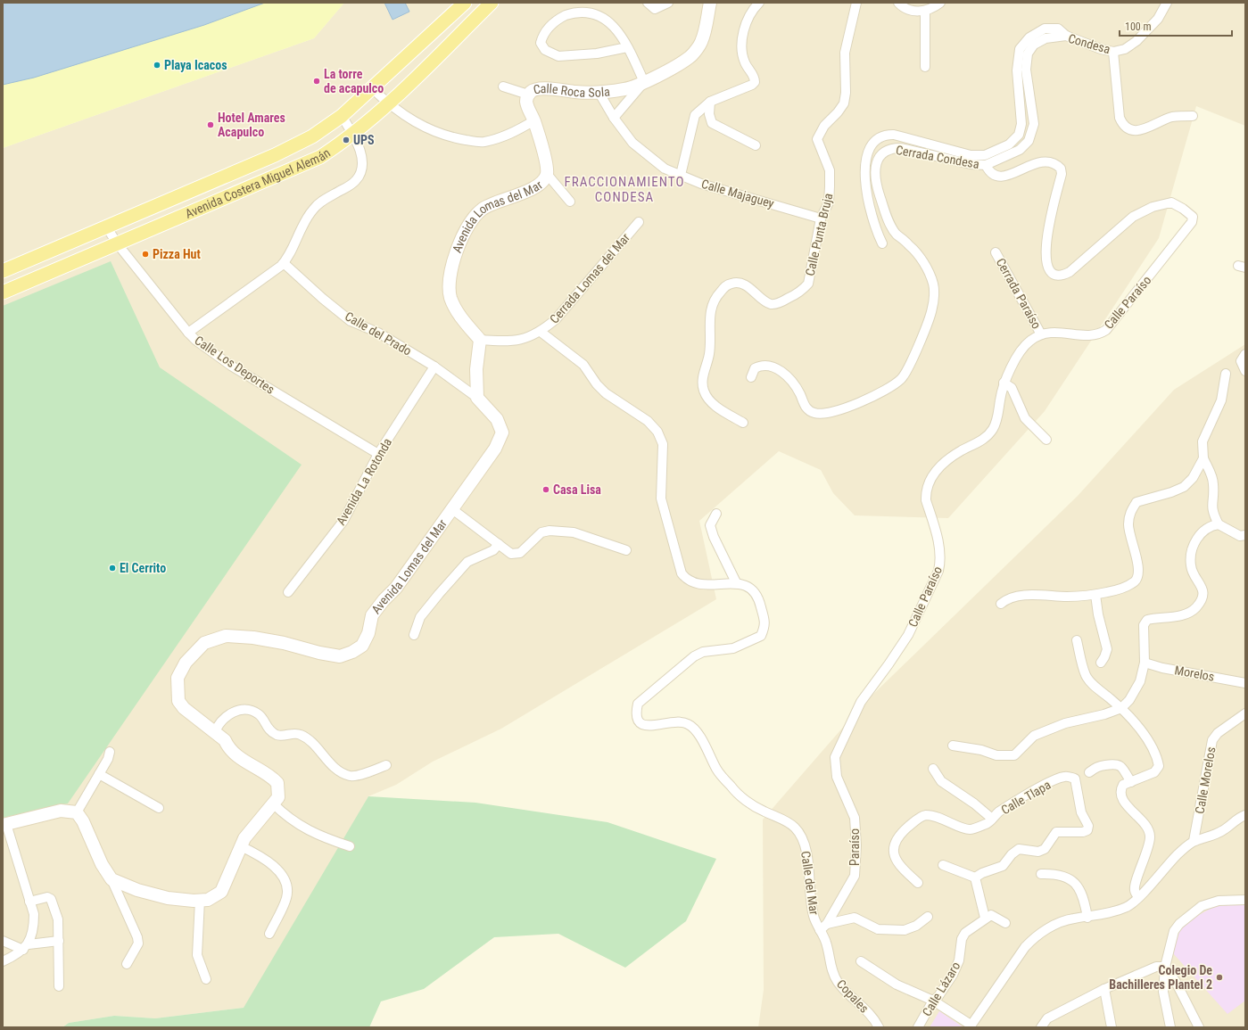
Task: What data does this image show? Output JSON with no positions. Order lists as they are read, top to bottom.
{
  "streets": {
    "main road": ["Calle Roca Sola", "Avenida Costera Miguel Alemán", "Avenida Lomas del Mar"],
    "street": [
      "Condesa",
      "Cerrada Condesa",
      "Calle Majaguey",
      "Calle Punta Bruja",
      "Cerrada Lomas del Mar",
      "Cerrada Paraíso",
      "Calle Paraíso",
      "Calle del Prado",
      "Calle Los Deportes",
      "Avenida La Rotonda",
      "Morelos",
      "Calle Morelos",
      "Calle Tlapa",
      "Paraíso",
      "Calle del Mar",
      "Calle Lázaro",
      "Copales"
    ]
  },
  "crossings": [
    ["Condesa", "Cerrada Condesa"],
    ["Condesa", "Calle Paraíso"],
    ["Calle Roca Sola", "Calle Majaguey"],
    ["Calle Roca Sola", "Avenida Lomas del Mar"],
    ["Cerrada Condesa", "Calle Paraíso"],
    ["Avenida Costera Miguel Alemán", "Calle Los Deportes"],
    ["Calle Majaguey", "Calle Punta Bruja"],
    ["Avenida Lomas del Mar", "Calle del Prado"],
    ["Cerrada Paraíso", "Calle Paraíso"],
    ["Calle Paraíso", "Paraíso"],
    ["Calle del Prado", "Avenida La Rotonda"],
    ["Calle Los Deportes", "Avenida La Rotonda"],
    ["Paraíso", "Calle del Mar"],
    ["Calle del Mar", "Copales"]
  ],
  "districts": ["FRACCIONAMIENTO CONDESA"],
  "places": [
    "Playa Icacos",
    "La torre de acapulco",
    "Hotel Amares Acapulco",
    "UPS",
    "Pizza Hut",
    "Casa Lisa",
    "El Cerrito",
    "Colegio De Bachilleres Plantel 2"
  ],
  "scale_bar": "100 m"
}
